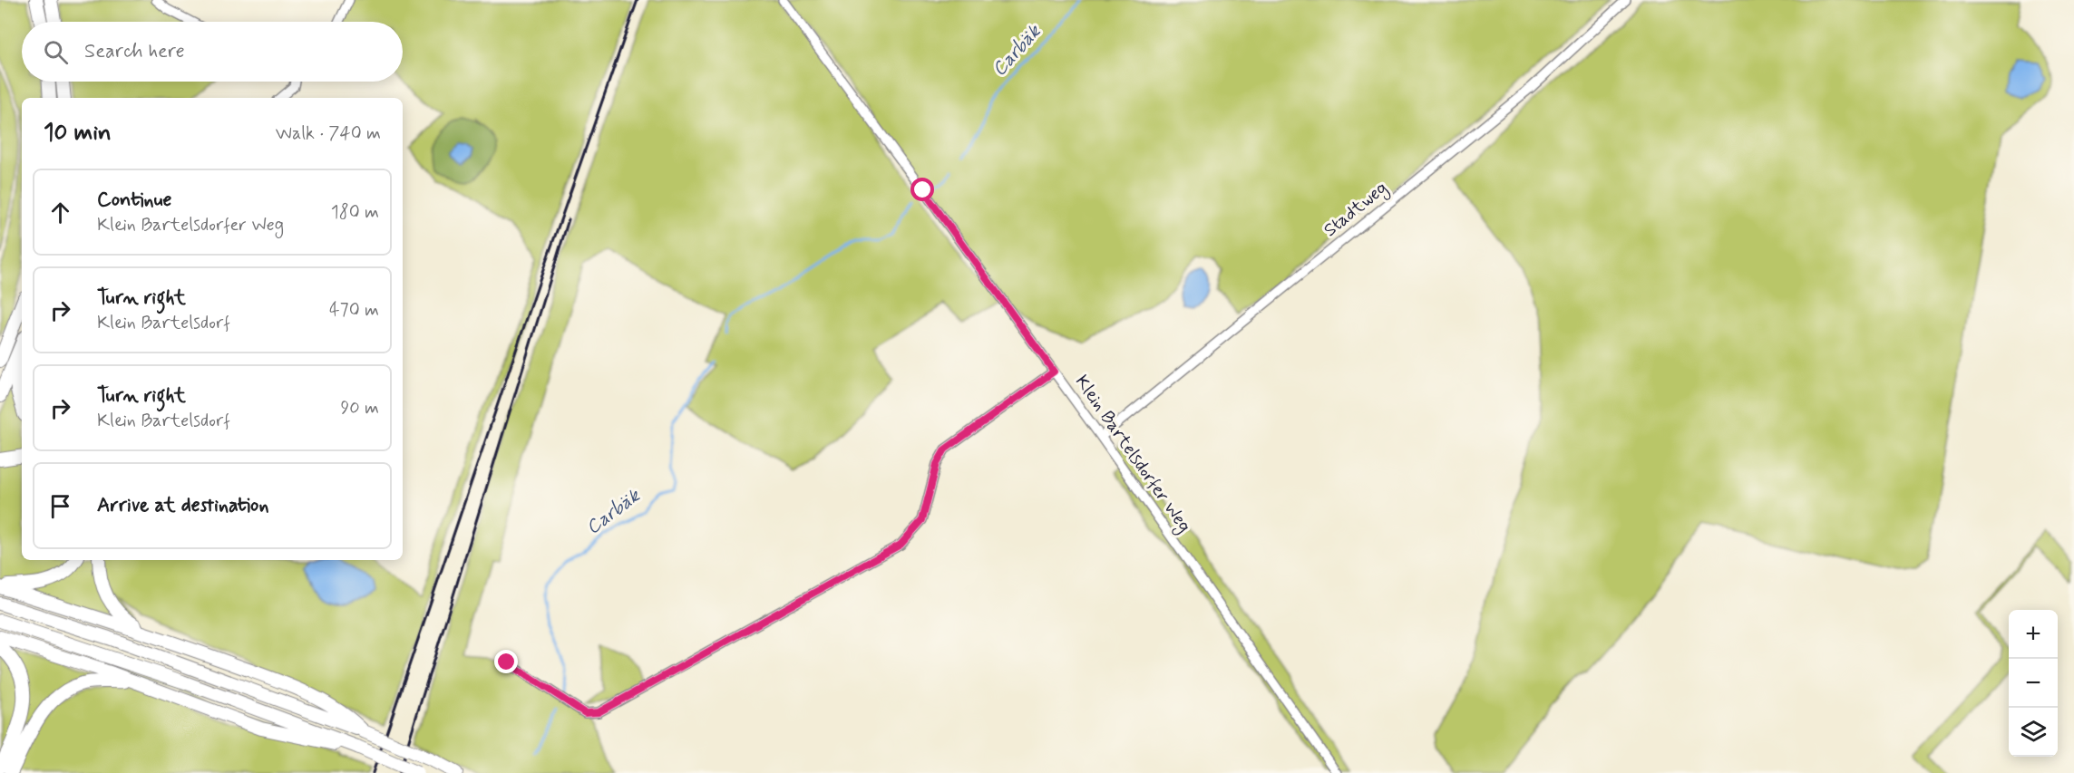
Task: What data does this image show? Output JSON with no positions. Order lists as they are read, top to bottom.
{
  "streets": {
    "street": ["Stadtweg", "Klein Bartelsdorfer Weg"]
  },
  "crossings": [
    ["Stadtweg", "Klein Bartelsdorfer Weg"]
  ],
  "water": ["Carbäk"],
  "page": {
    "search": "Search here",
    "heading": ["10 min", "Walk · 740 m"],
    "list": [
      ["Continue", "Klein Bartelsdorfer Weg", "180 m"],
      ["Turn right", "Klein Bartelsdorf", "470 m"],
      ["Turn right", "Klein Bartelsdorf", "90 m"],
      "Arrive at destination"
    ],
    "map_buttons": ["+", "−"]
  }
}
